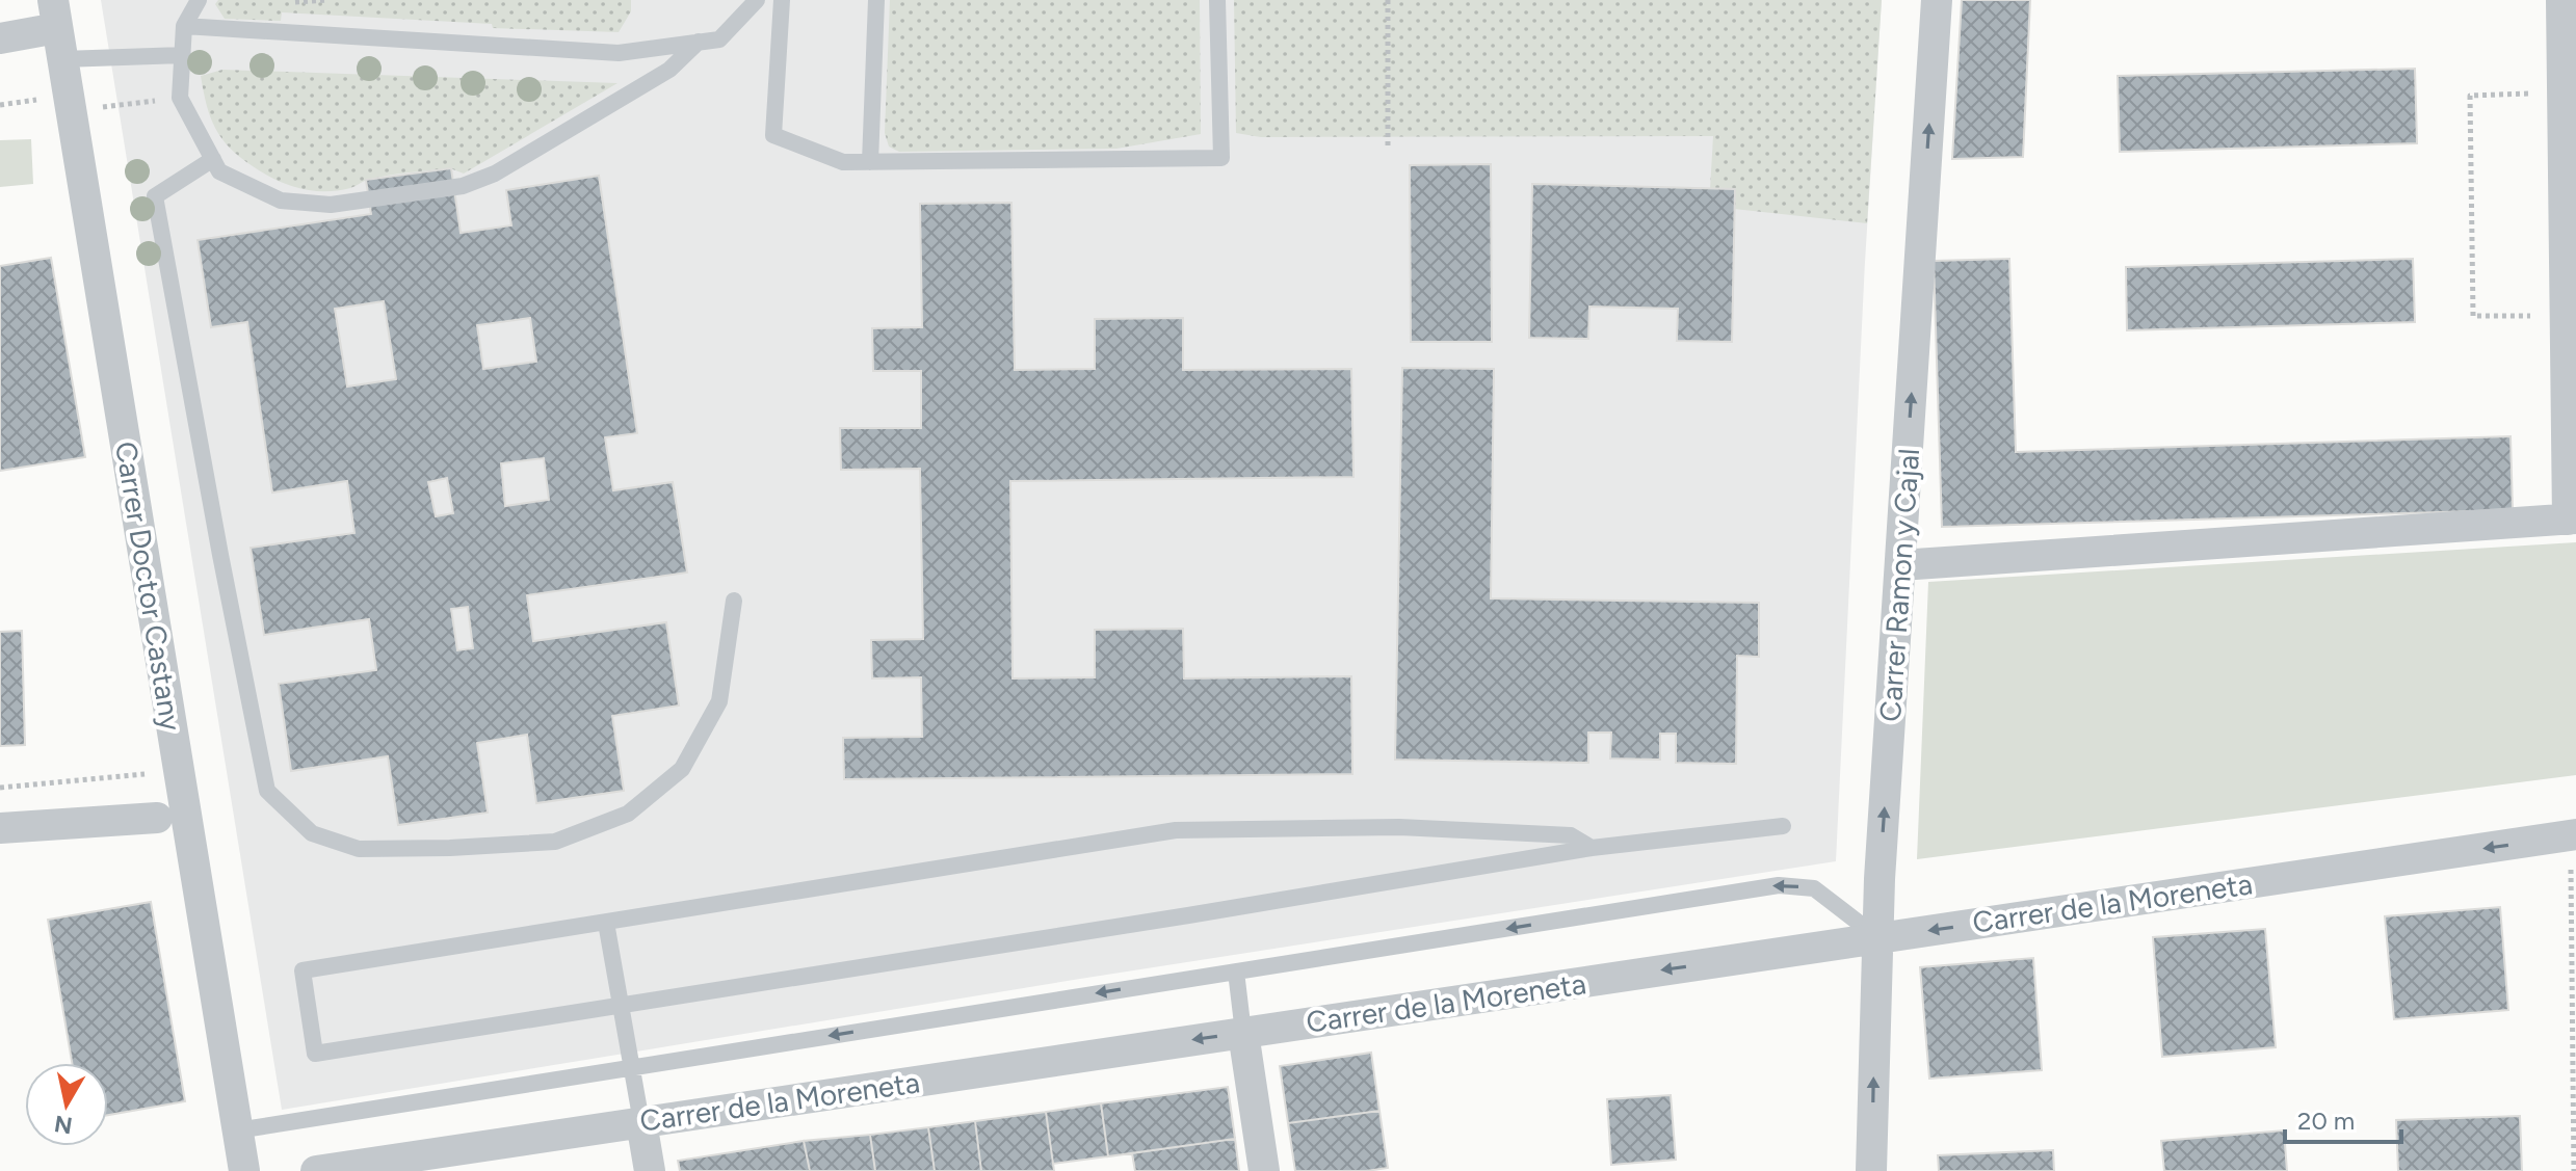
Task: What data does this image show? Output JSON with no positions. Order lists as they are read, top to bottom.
{
  "streets": {
    "street": ["Carrer Ramon y Cajal", "Carrer Doctor Castany", "Carrer de la Moreneta"]
  },
  "crossings": [
    ["Carrer Ramon y Cajal", "Carrer de la Moreneta"]
  ],
  "one_way": ["Carrer Ramon y Cajal", "Carrer de la Moreneta"],
  "scale_bar": "20 m",
  "north": "bottom"
}
